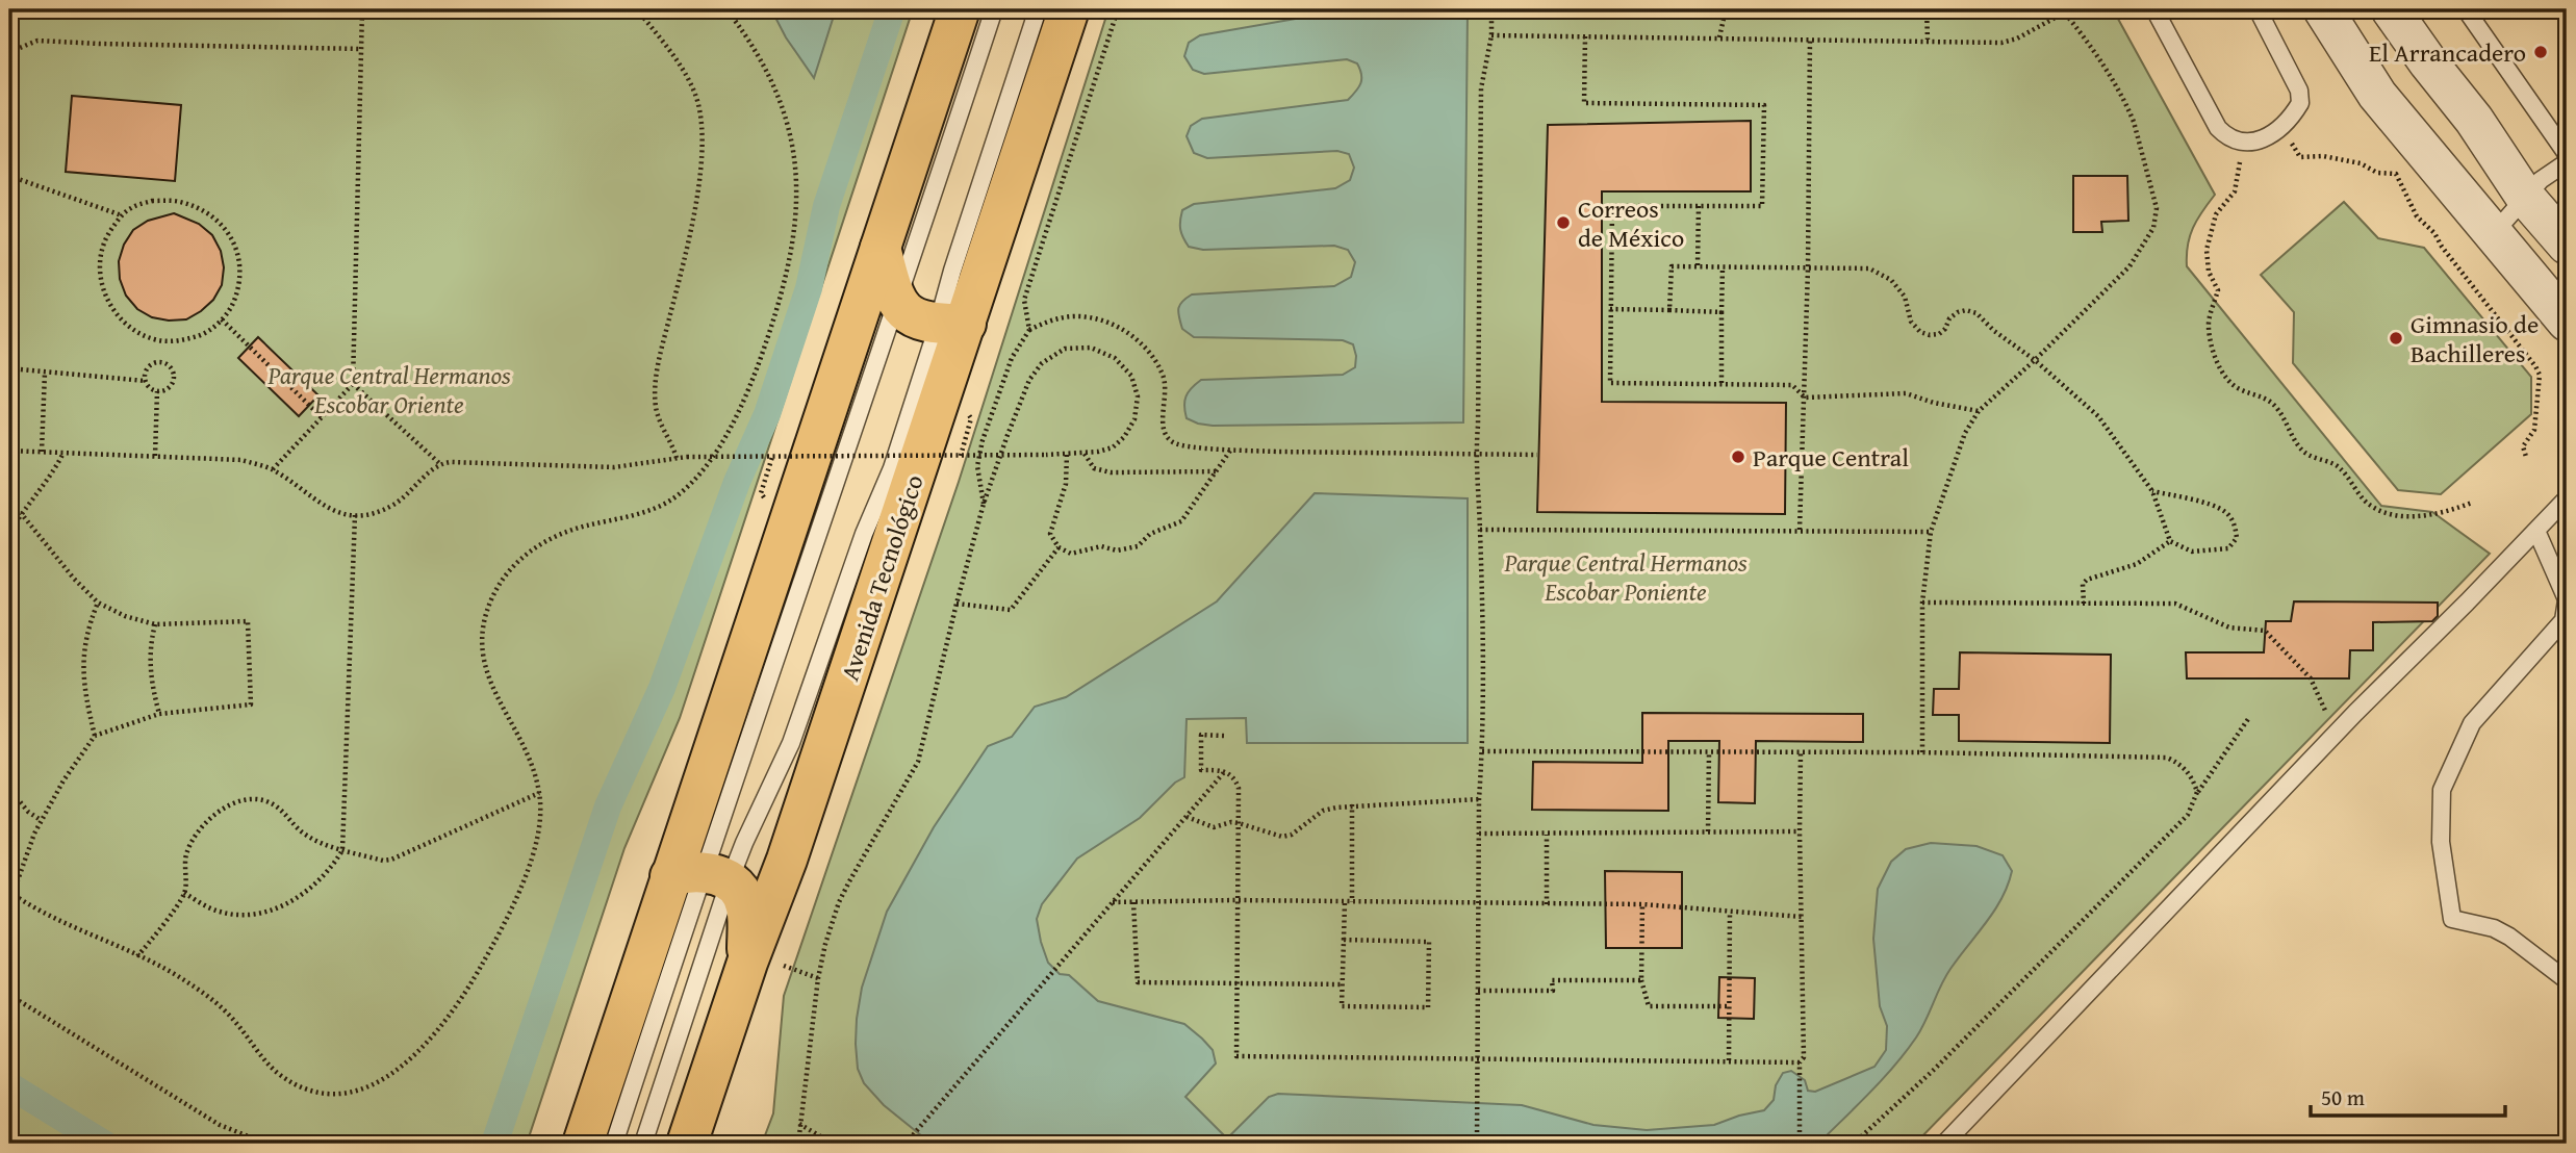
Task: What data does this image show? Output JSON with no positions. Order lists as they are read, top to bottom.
{
  "streets": {
    "main road": ["Avenida Tecnológico"]
  },
  "parks": ["Parque Central Hermanos Escobar Oriente", "Parque Central Hermanos Escobar Poniente"],
  "places": [
    "El Arrancadero",
    "Correos de México",
    "Gimnasio de Bachilleres",
    "Parque Central"
  ],
  "scale_bar": "50 m"
}
